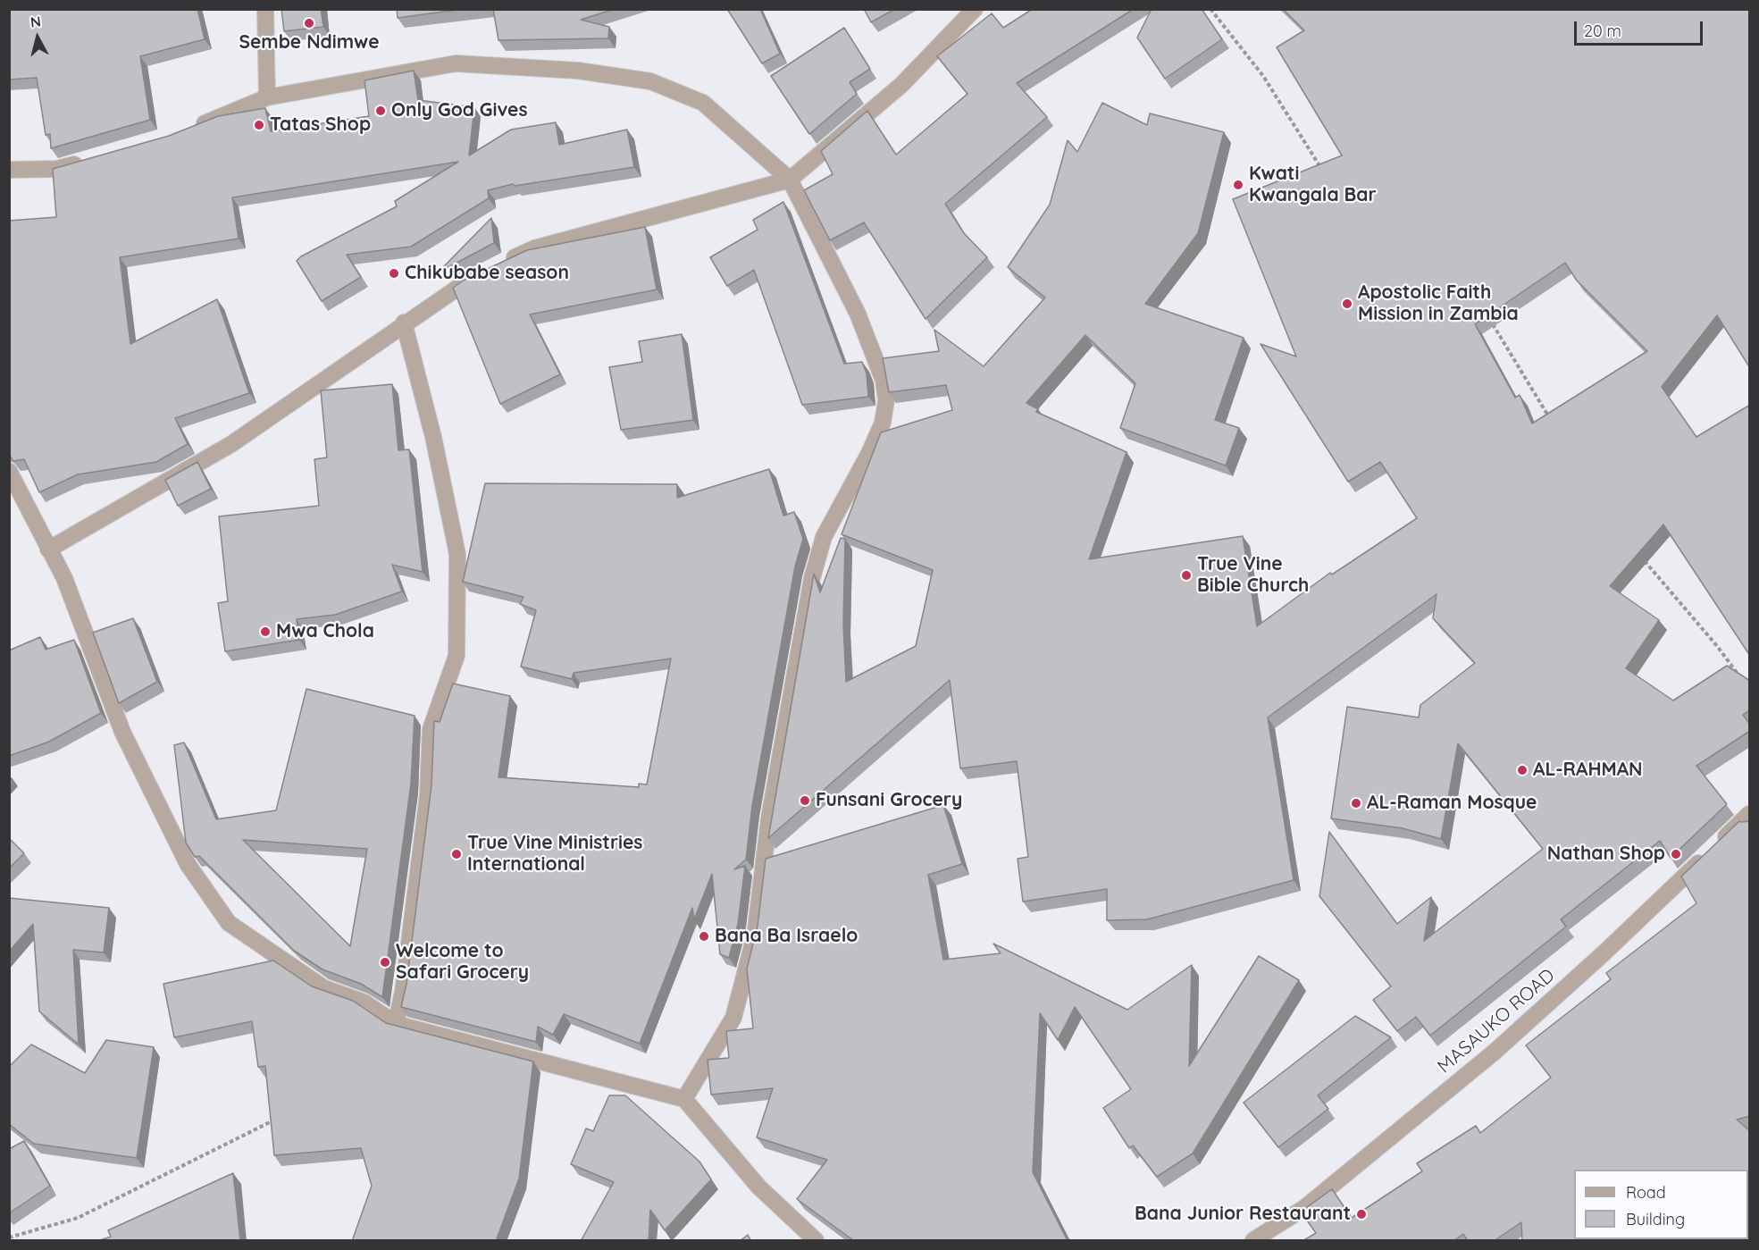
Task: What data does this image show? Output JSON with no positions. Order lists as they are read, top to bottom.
{
  "streets": {
    "street": ["MASAUKO ROAD"]
  },
  "places": [
    "Sembe Ndimwe",
    "Only God Gives",
    "Tatas Shop",
    "Kwati Kwangala Bar",
    "Chikubabe season",
    "Apostolic Faith Mission in Zambia",
    "True Vine Bible Church",
    "Mwa Chola",
    "AL-RAHMAN",
    "Funsani Grocery",
    "AL-Raman Mosque",
    "True Vine Ministries International",
    "Nathan Shop",
    "Bana Ba Israelo",
    "Welcome to Safari Grocery",
    "Bana Junior Restaurant"
  ],
  "legend": ["Road", "Building"],
  "scale_bar": "20 m",
  "north": "top"
}
